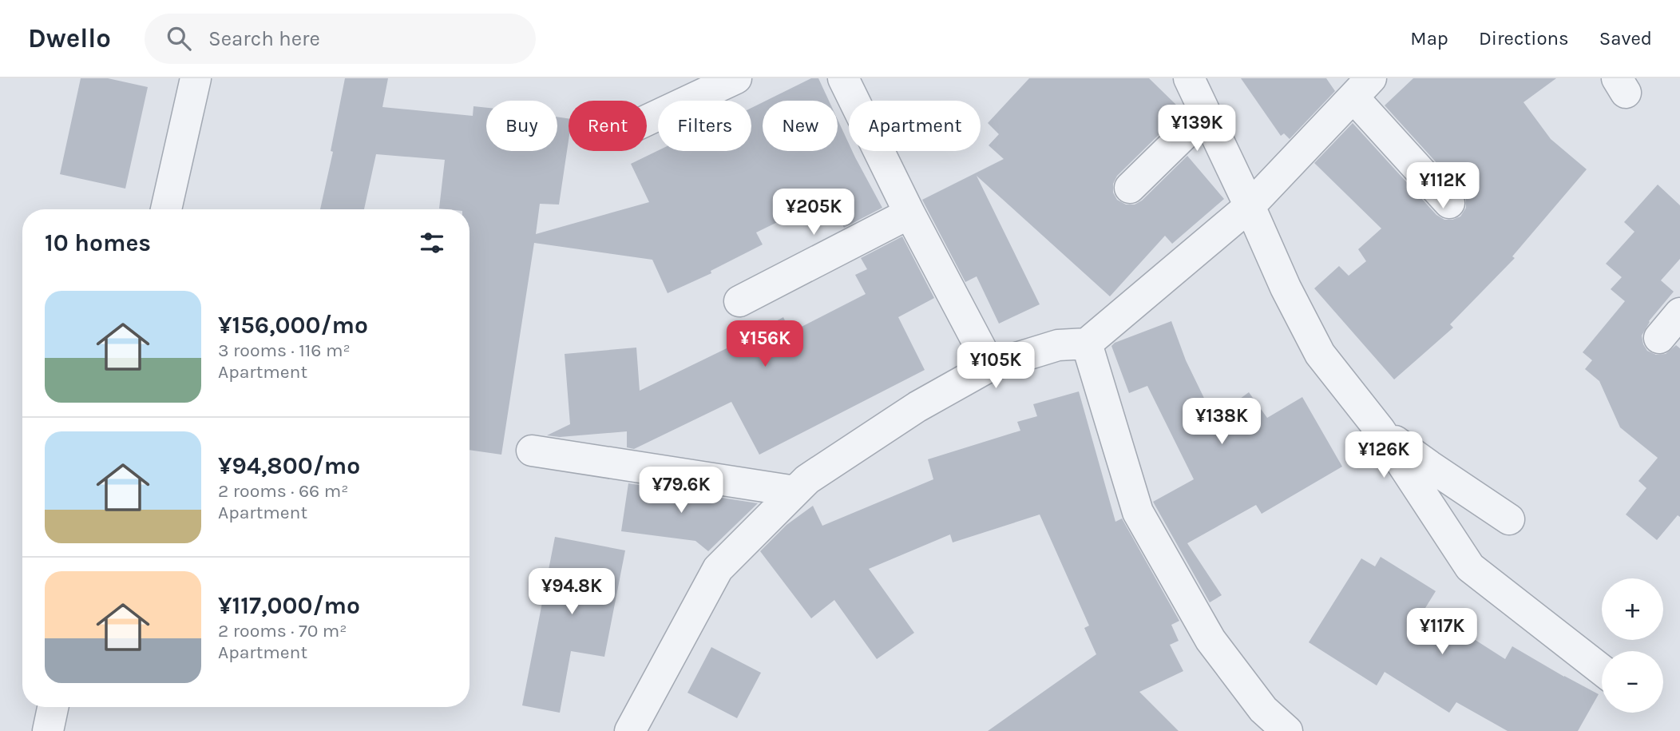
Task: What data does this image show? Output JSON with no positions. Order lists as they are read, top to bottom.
{
  "page": {
    "header": "Dwello",
    "search": "Search here",
    "nav": ["Map", "Directions", "Saved"],
    "chip": [
      "Buy",
      "Rent",
      "Filters",
      "New",
      "Apartment"
    ],
    "price": [
      "¥139K",
      "¥112K",
      "¥205K",
      "¥156K",
      "¥105K",
      "¥138K",
      "¥126K",
      "¥79.6K",
      "¥94.8K",
      "¥117K"
    ],
    "heading": "10 homes",
    "list": [
      {
        "name": "¥156,000/mo",
        "note": "3 rooms · 116 m² · Apartment"
      },
      {
        "name": "¥94,800/mo",
        "note": "2 rooms · 66 m² · Apartment"
      },
      {
        "name": "¥117,000/mo",
        "note": "2 rooms · 70 m² · Apartment"
      }
    ],
    "map_buttons": ["+", "−"]
  }
}
